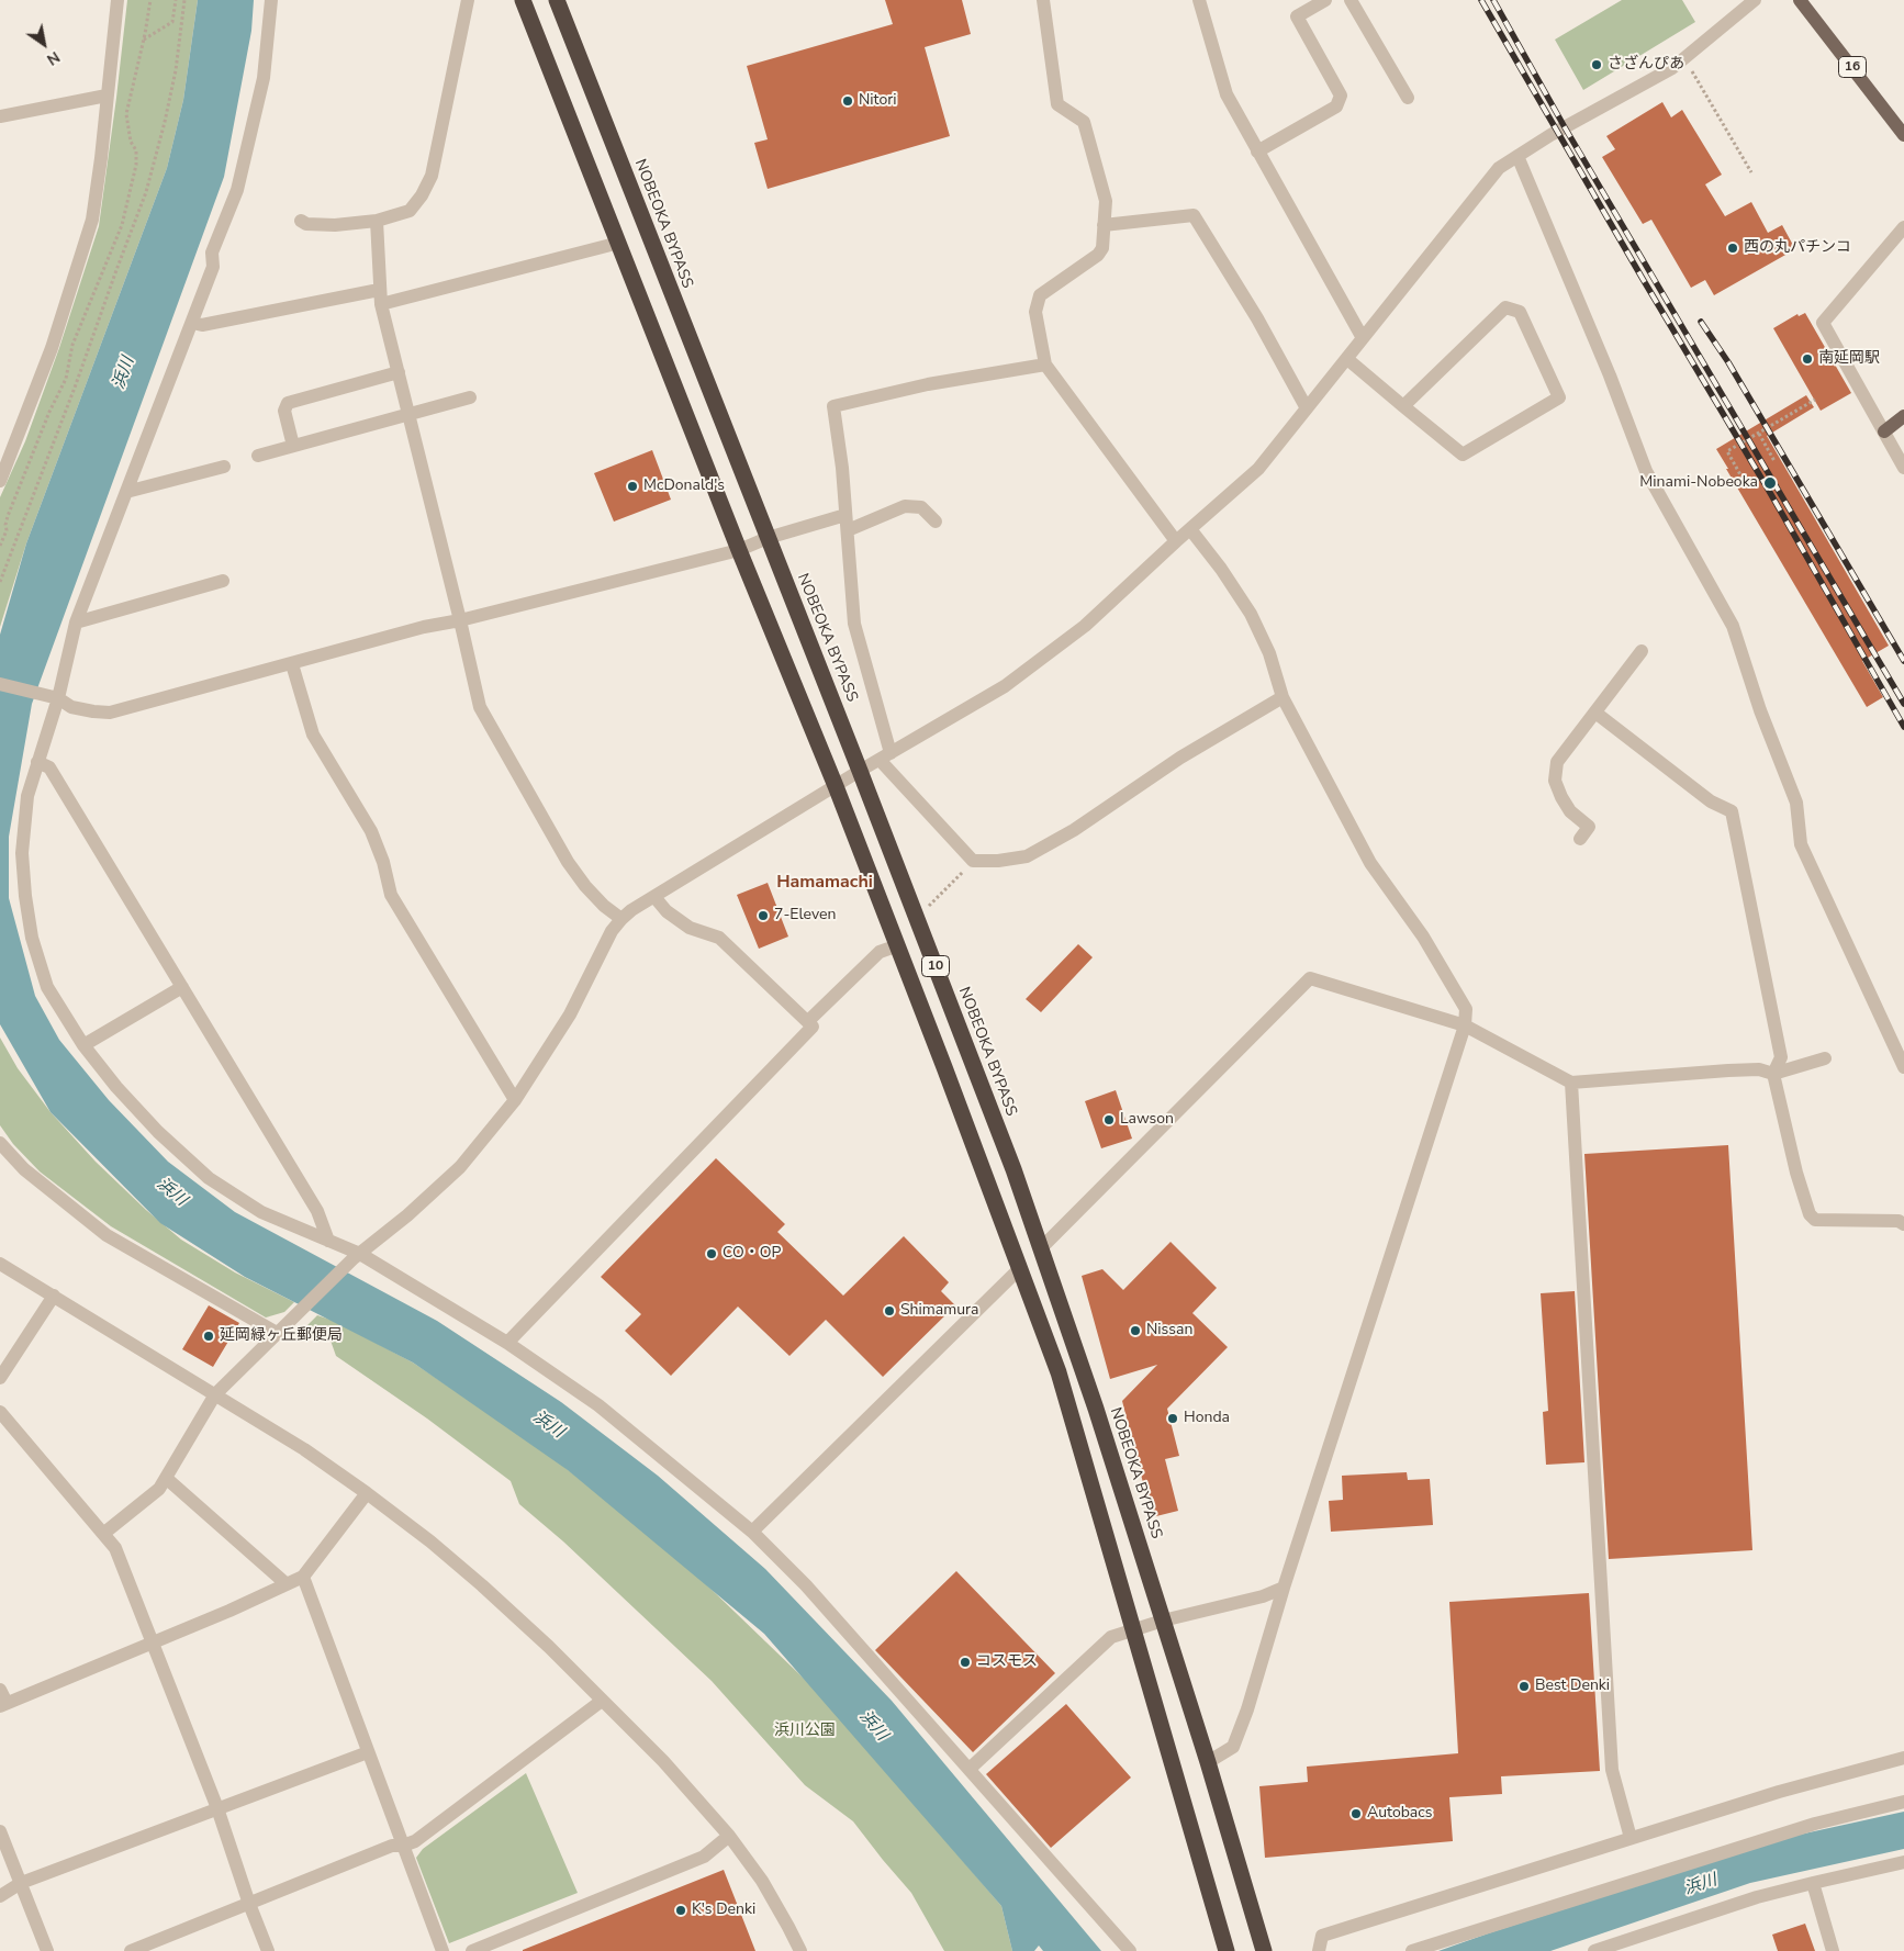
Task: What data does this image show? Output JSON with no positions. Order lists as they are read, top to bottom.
{
  "streets": {
    "highway": ["NOBEOKA BYPASS", "10"],
    "main road": ["16"]
  },
  "districts": ["Hamamachi"],
  "water": ["浜川"],
  "parks": ["浜川公園"],
  "places": [
    "さざんぴあ",
    "Nitori",
    "西の丸パチンコ",
    "南延岡駅",
    "Minami-Nobeoka",
    "McDonald's",
    "7-Eleven",
    "Lawson",
    "CO・OP",
    "Shimamura",
    "Nissan",
    "延岡緑ヶ丘郵便局",
    "Honda",
    "コスモス",
    "Best Denki",
    "Autobacs",
    "K's Denki"
  ],
  "north": "bottom right"
}
